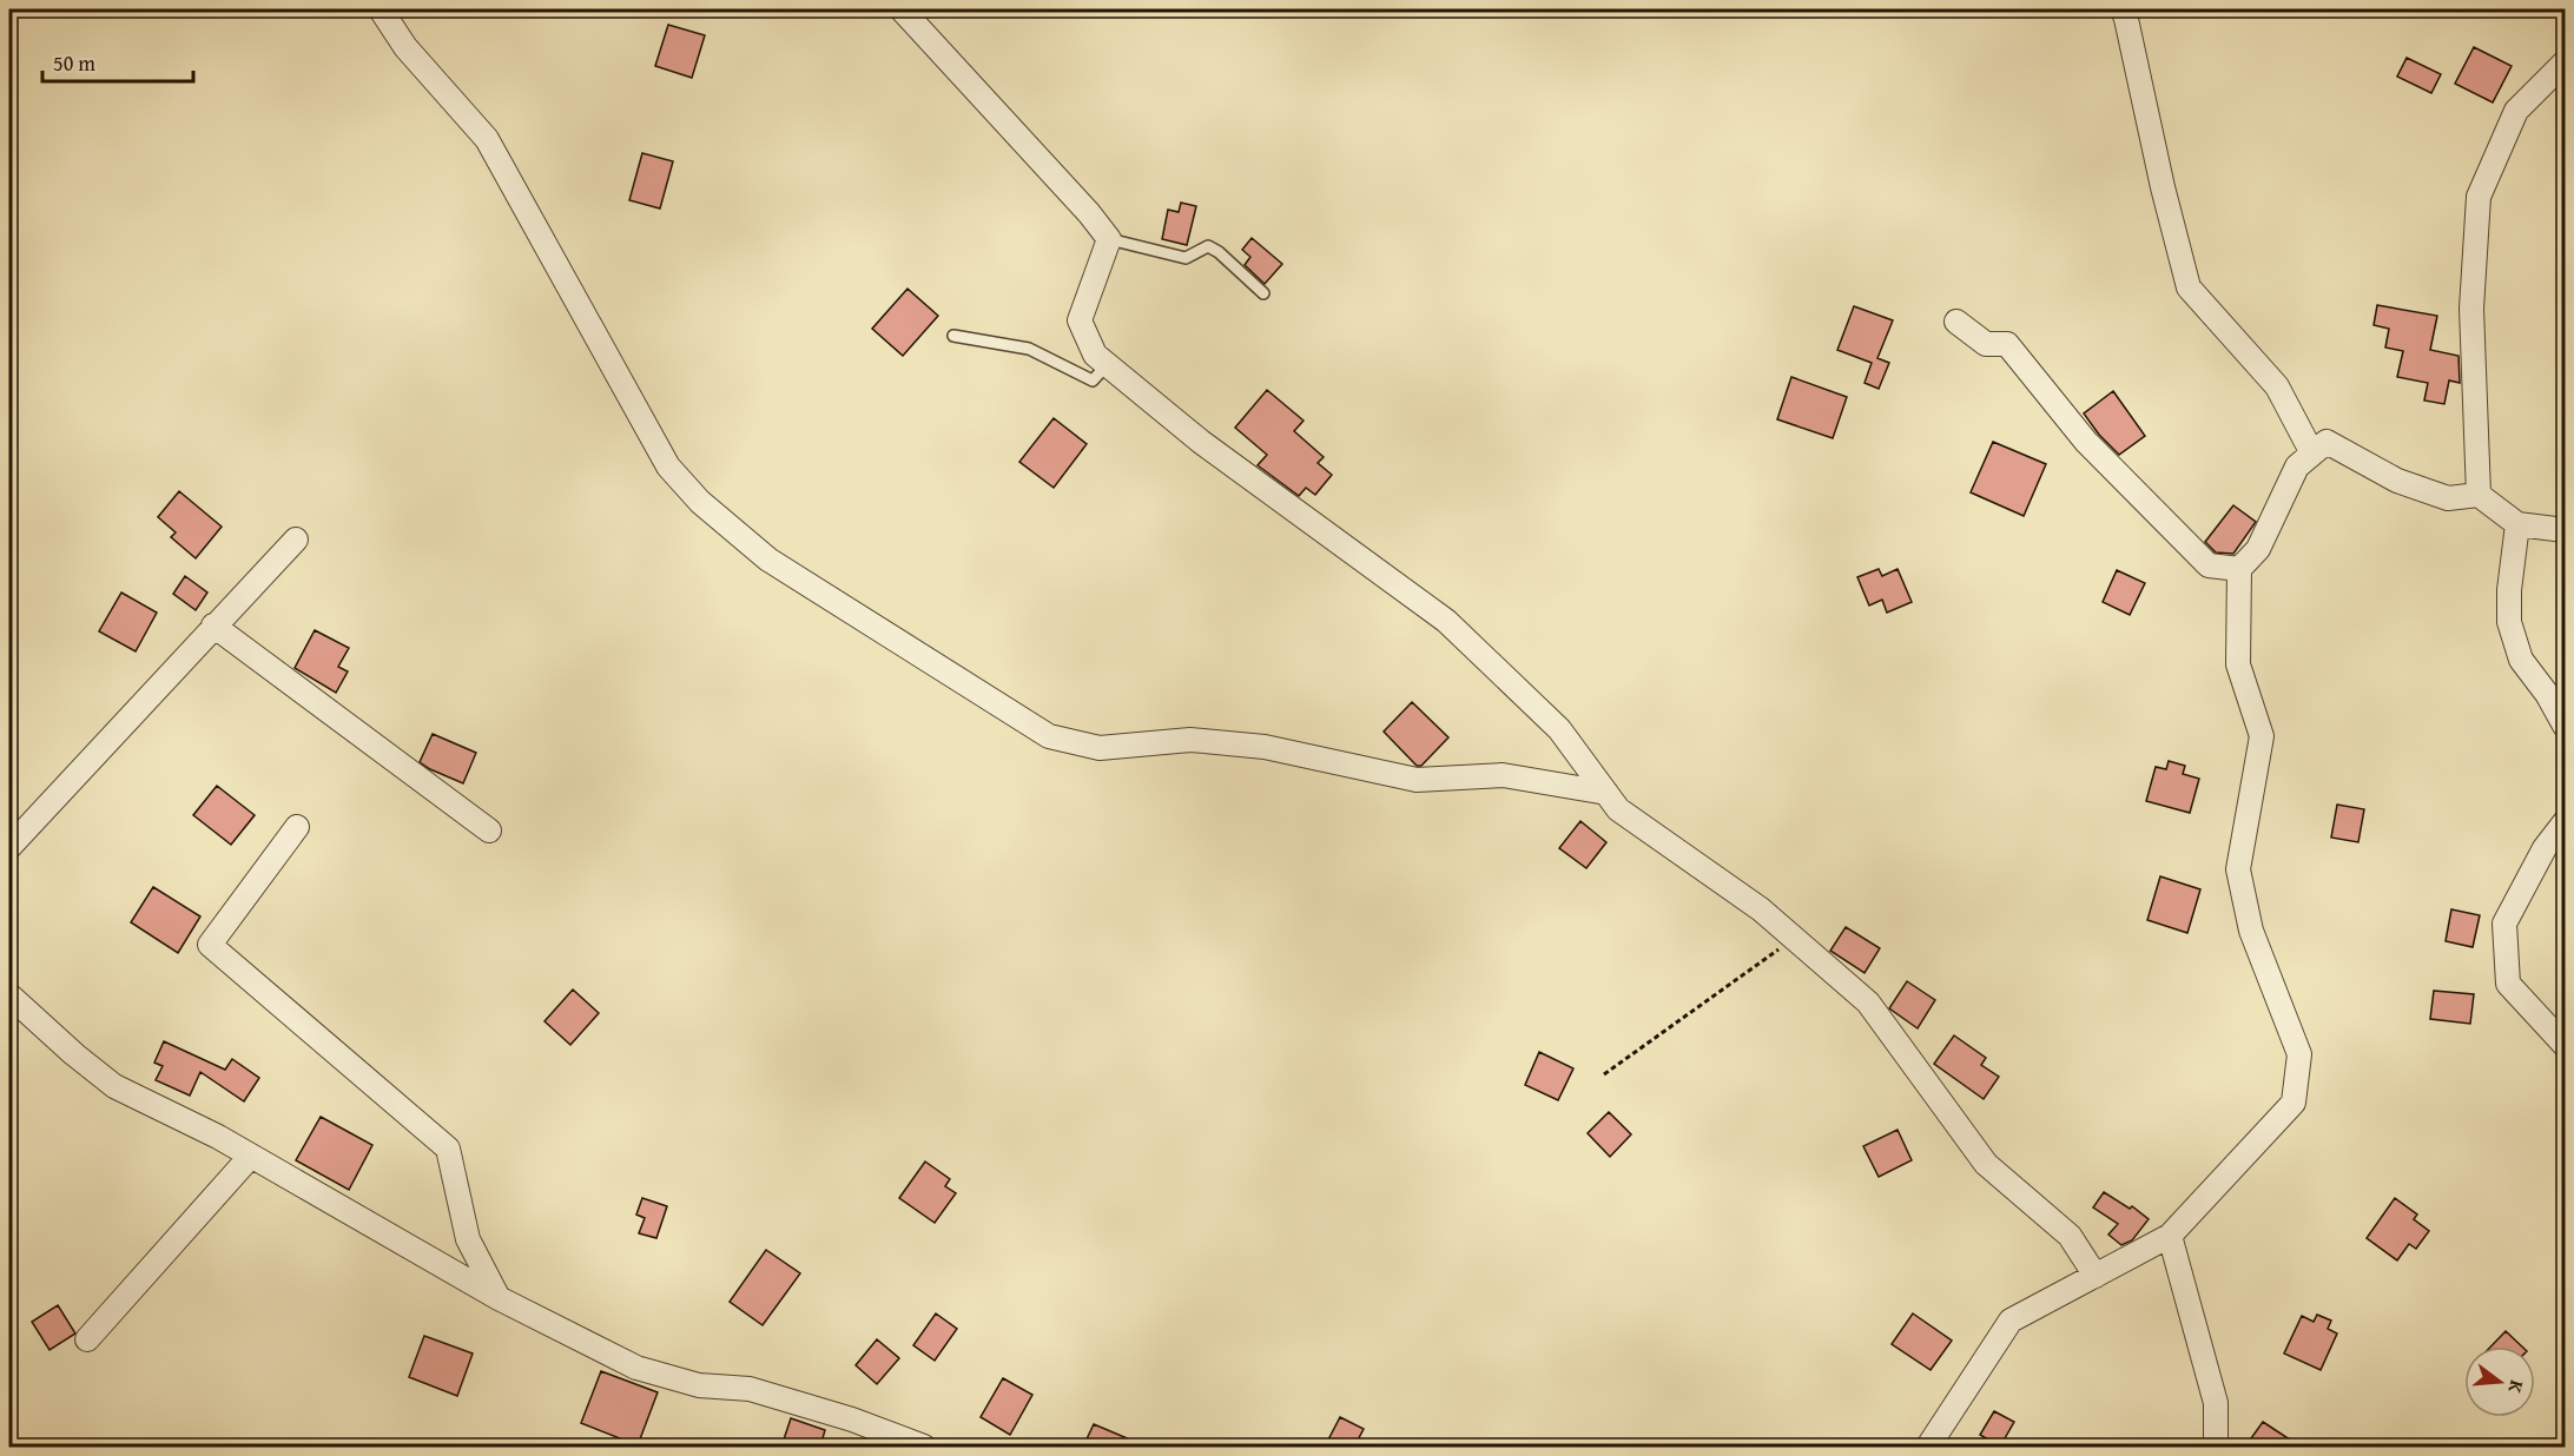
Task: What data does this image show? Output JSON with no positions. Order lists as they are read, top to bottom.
{
  "scale_bar": "50 m",
  "north": "right"
}
